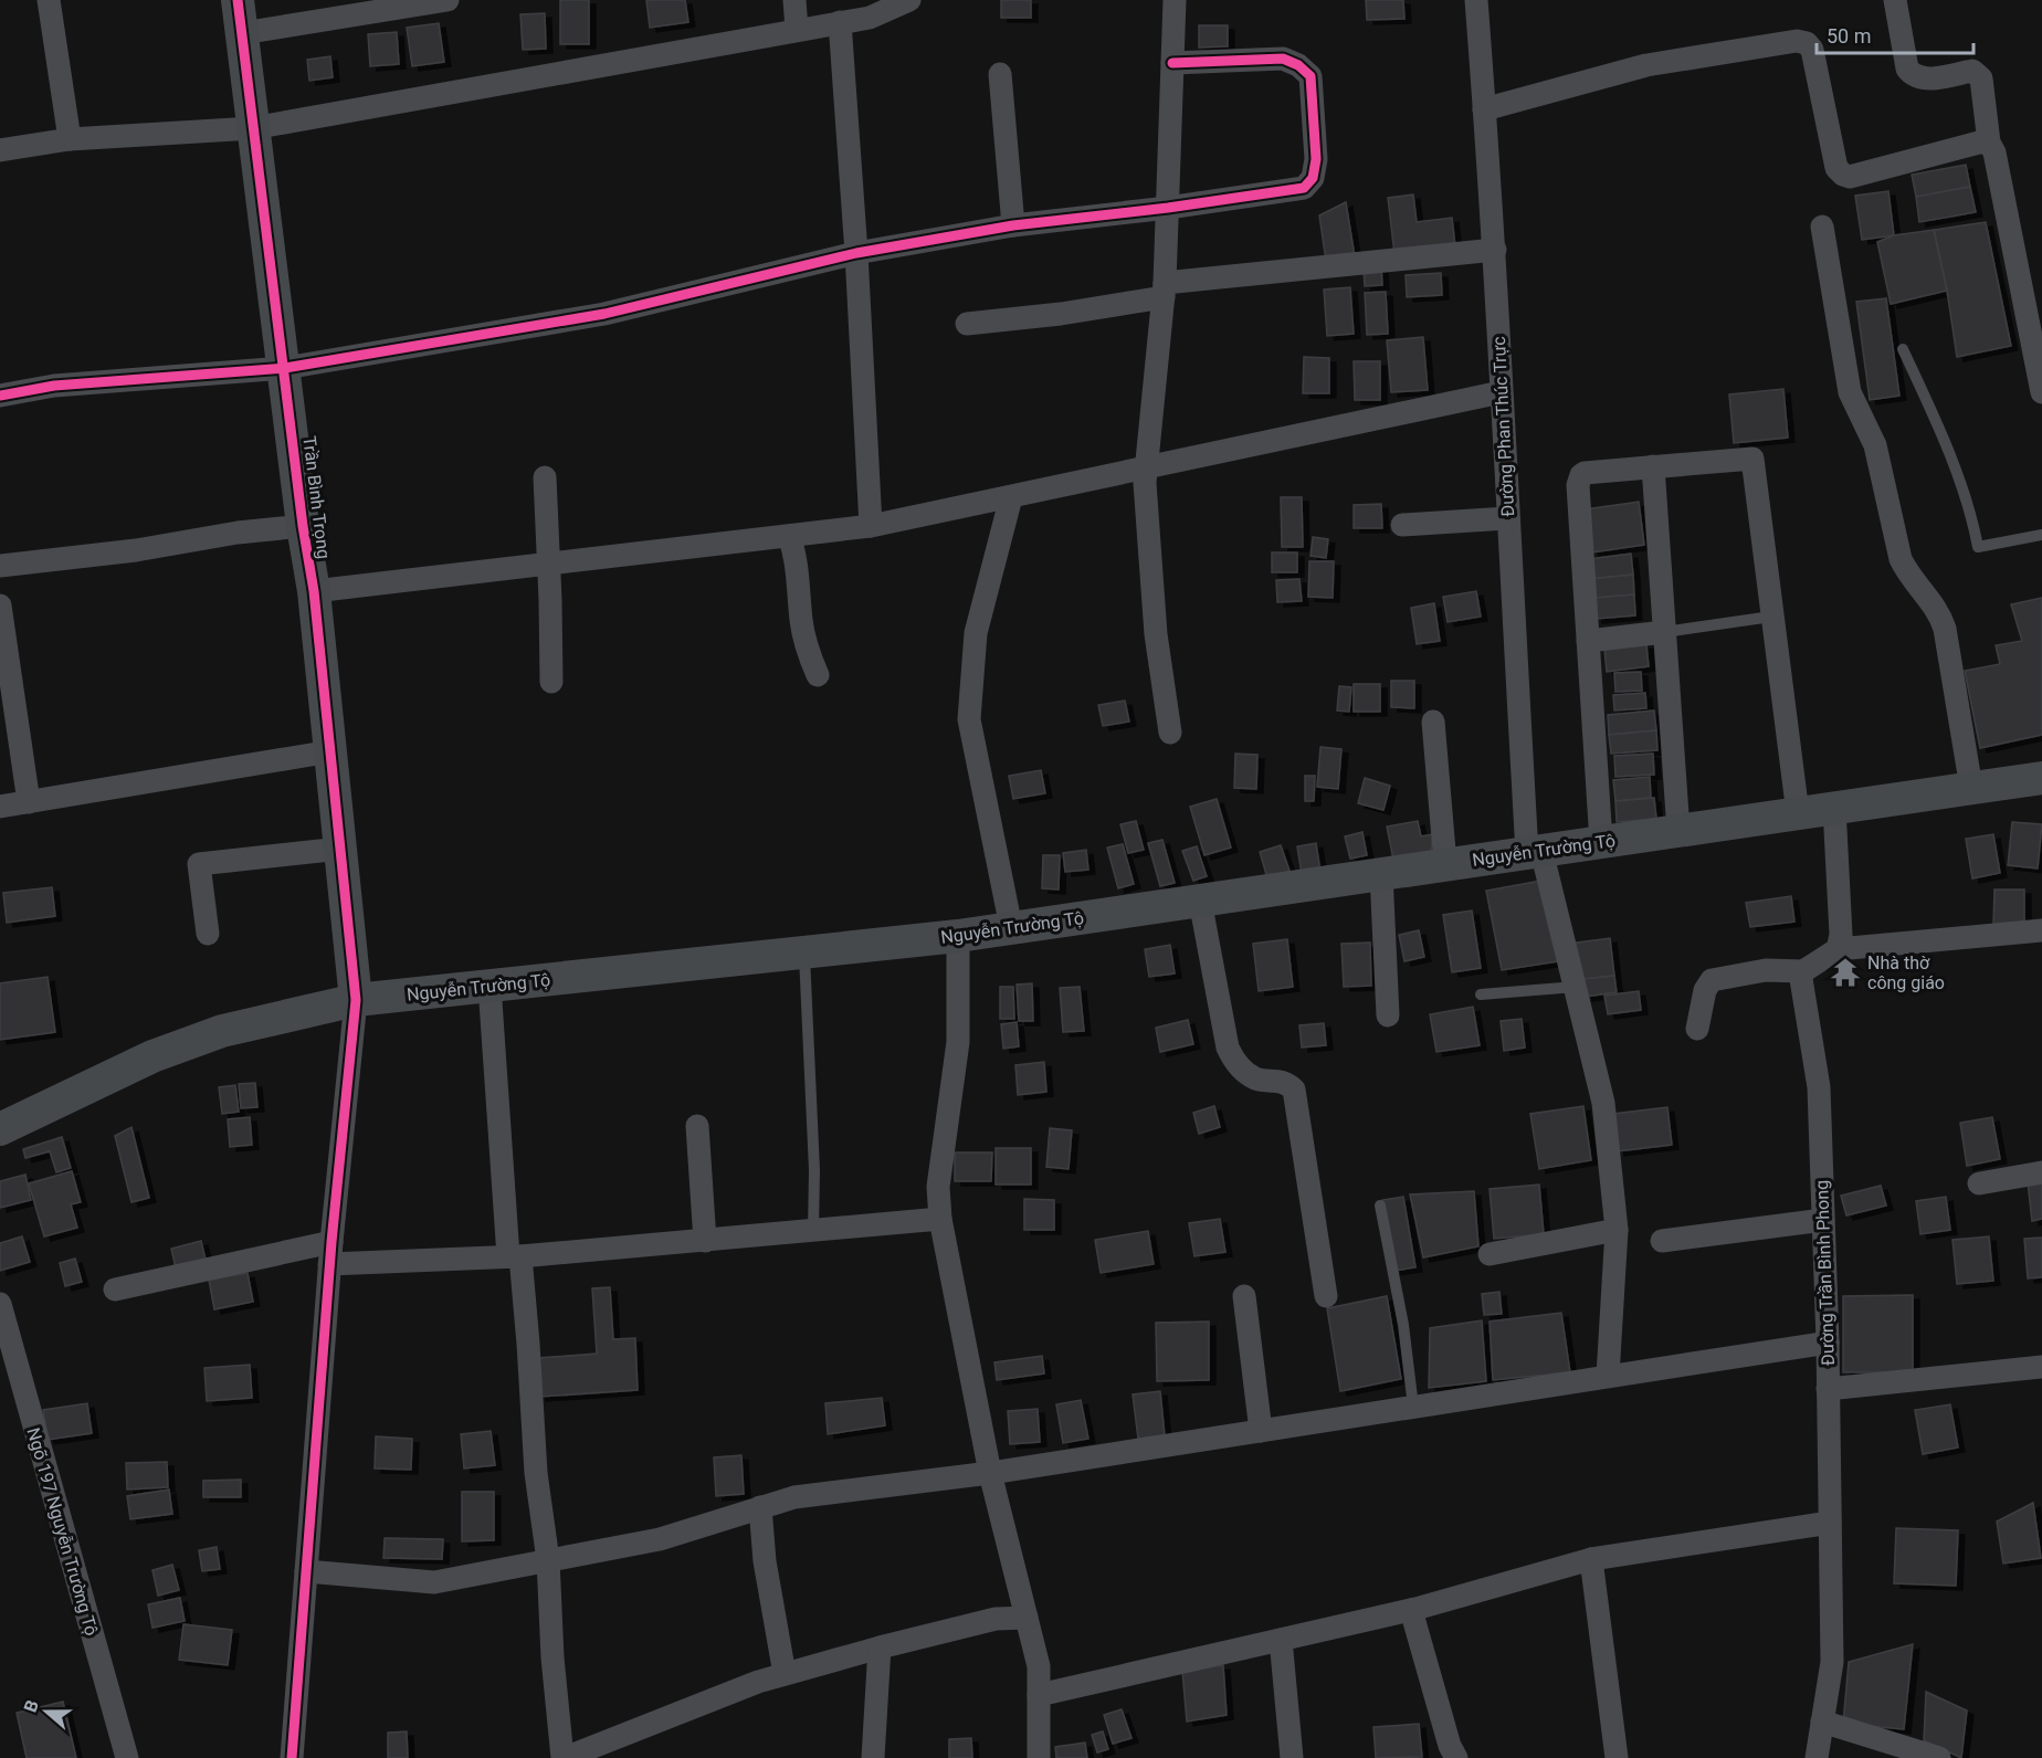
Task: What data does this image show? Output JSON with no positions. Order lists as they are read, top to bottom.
{
  "streets": {
    "main road": ["Trần Bình Trọng", "Nguyễn Trường Tộ"],
    "street": ["Đường Phan Thúc Trực", "Đường Trần Bình Phong", "Ngõ 197 Nguyễn Trường Tộ"]
  },
  "crossings": [
    ["Đường Phan Thúc Trực", "Nguyễn Trường Tộ"],
    ["Trần Bình Trọng", "Nguyễn Trường Tộ"]
  ],
  "places": {
    "temple": ["Nhà thờ công giáo"]
  },
  "scale_bar": "50 m",
  "north": "left"
}
